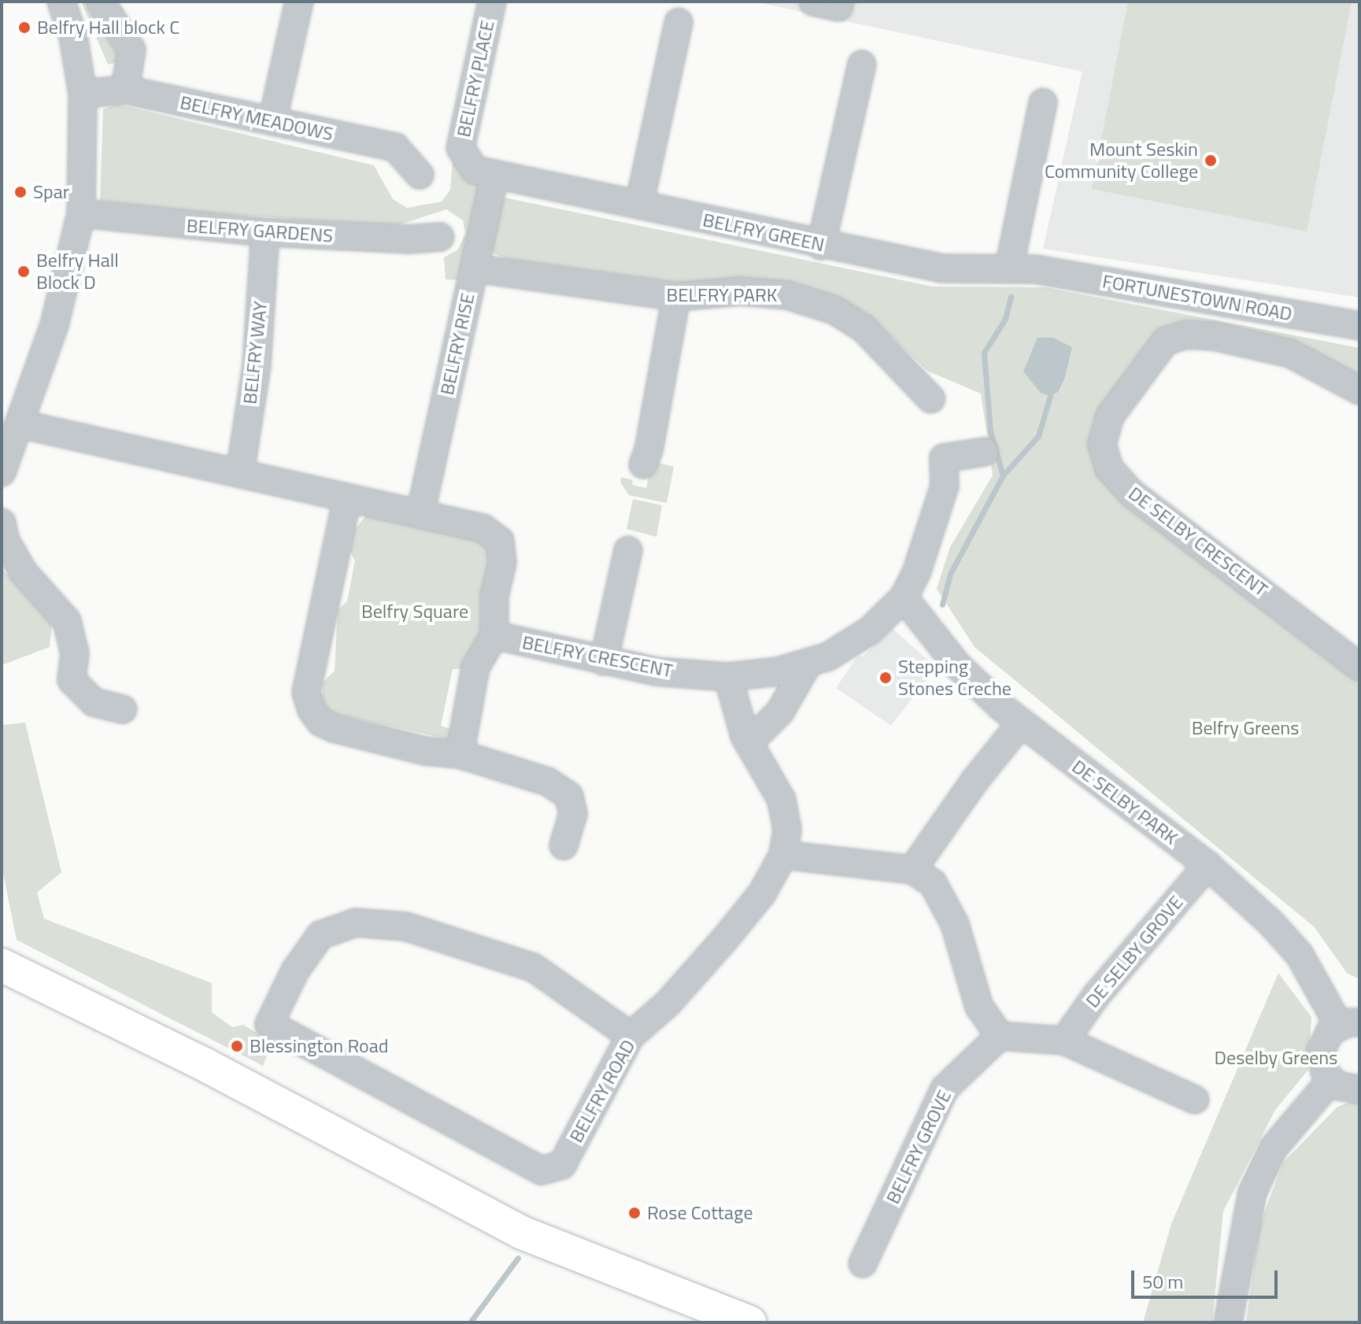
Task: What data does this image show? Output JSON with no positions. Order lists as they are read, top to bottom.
{
  "streets": {
    "street": [
      "BELFRY PLACE",
      "BELFRY MEADOWS",
      "BELFRY GARDENS",
      "BELFRY GREEN",
      "BELFRY PARK",
      "FORTUNESTOWN ROAD",
      "BELFRY RISE",
      "BELFRY WAY",
      "DE SELBY CRESCENT",
      "BELFRY CRESCENT",
      "DE SELBY PARK",
      "DE SELBY GROVE",
      "BELFRY ROAD",
      "BELFRY GROVE"
    ]
  },
  "crossings": [
    ["BELFRY PLACE", "BELFRY GREEN"],
    ["BELFRY PLACE", "BELFRY RISE"],
    ["BELFRY GARDENS", "BELFRY WAY"],
    ["BELFRY GREEN", "FORTUNESTOWN ROAD"],
    ["BELFRY GREEN", "BELFRY RISE"],
    ["BELFRY PARK", "BELFRY RISE"],
    ["BELFRY CRESCENT", "BELFRY ROAD"],
    ["DE SELBY PARK", "DE SELBY GROVE"]
  ],
  "parks": ["Belfry Square", "Belfry Greens", "Deselby Greens"],
  "places": [
    "Belfry Hall block C",
    "Mount Seskin Community College",
    "Spar",
    "Belfry Hall Block D",
    "Stepping Stones Creche",
    "Blessington Road",
    "Rose Cottage"
  ],
  "scale_bar": "50 m"
}
